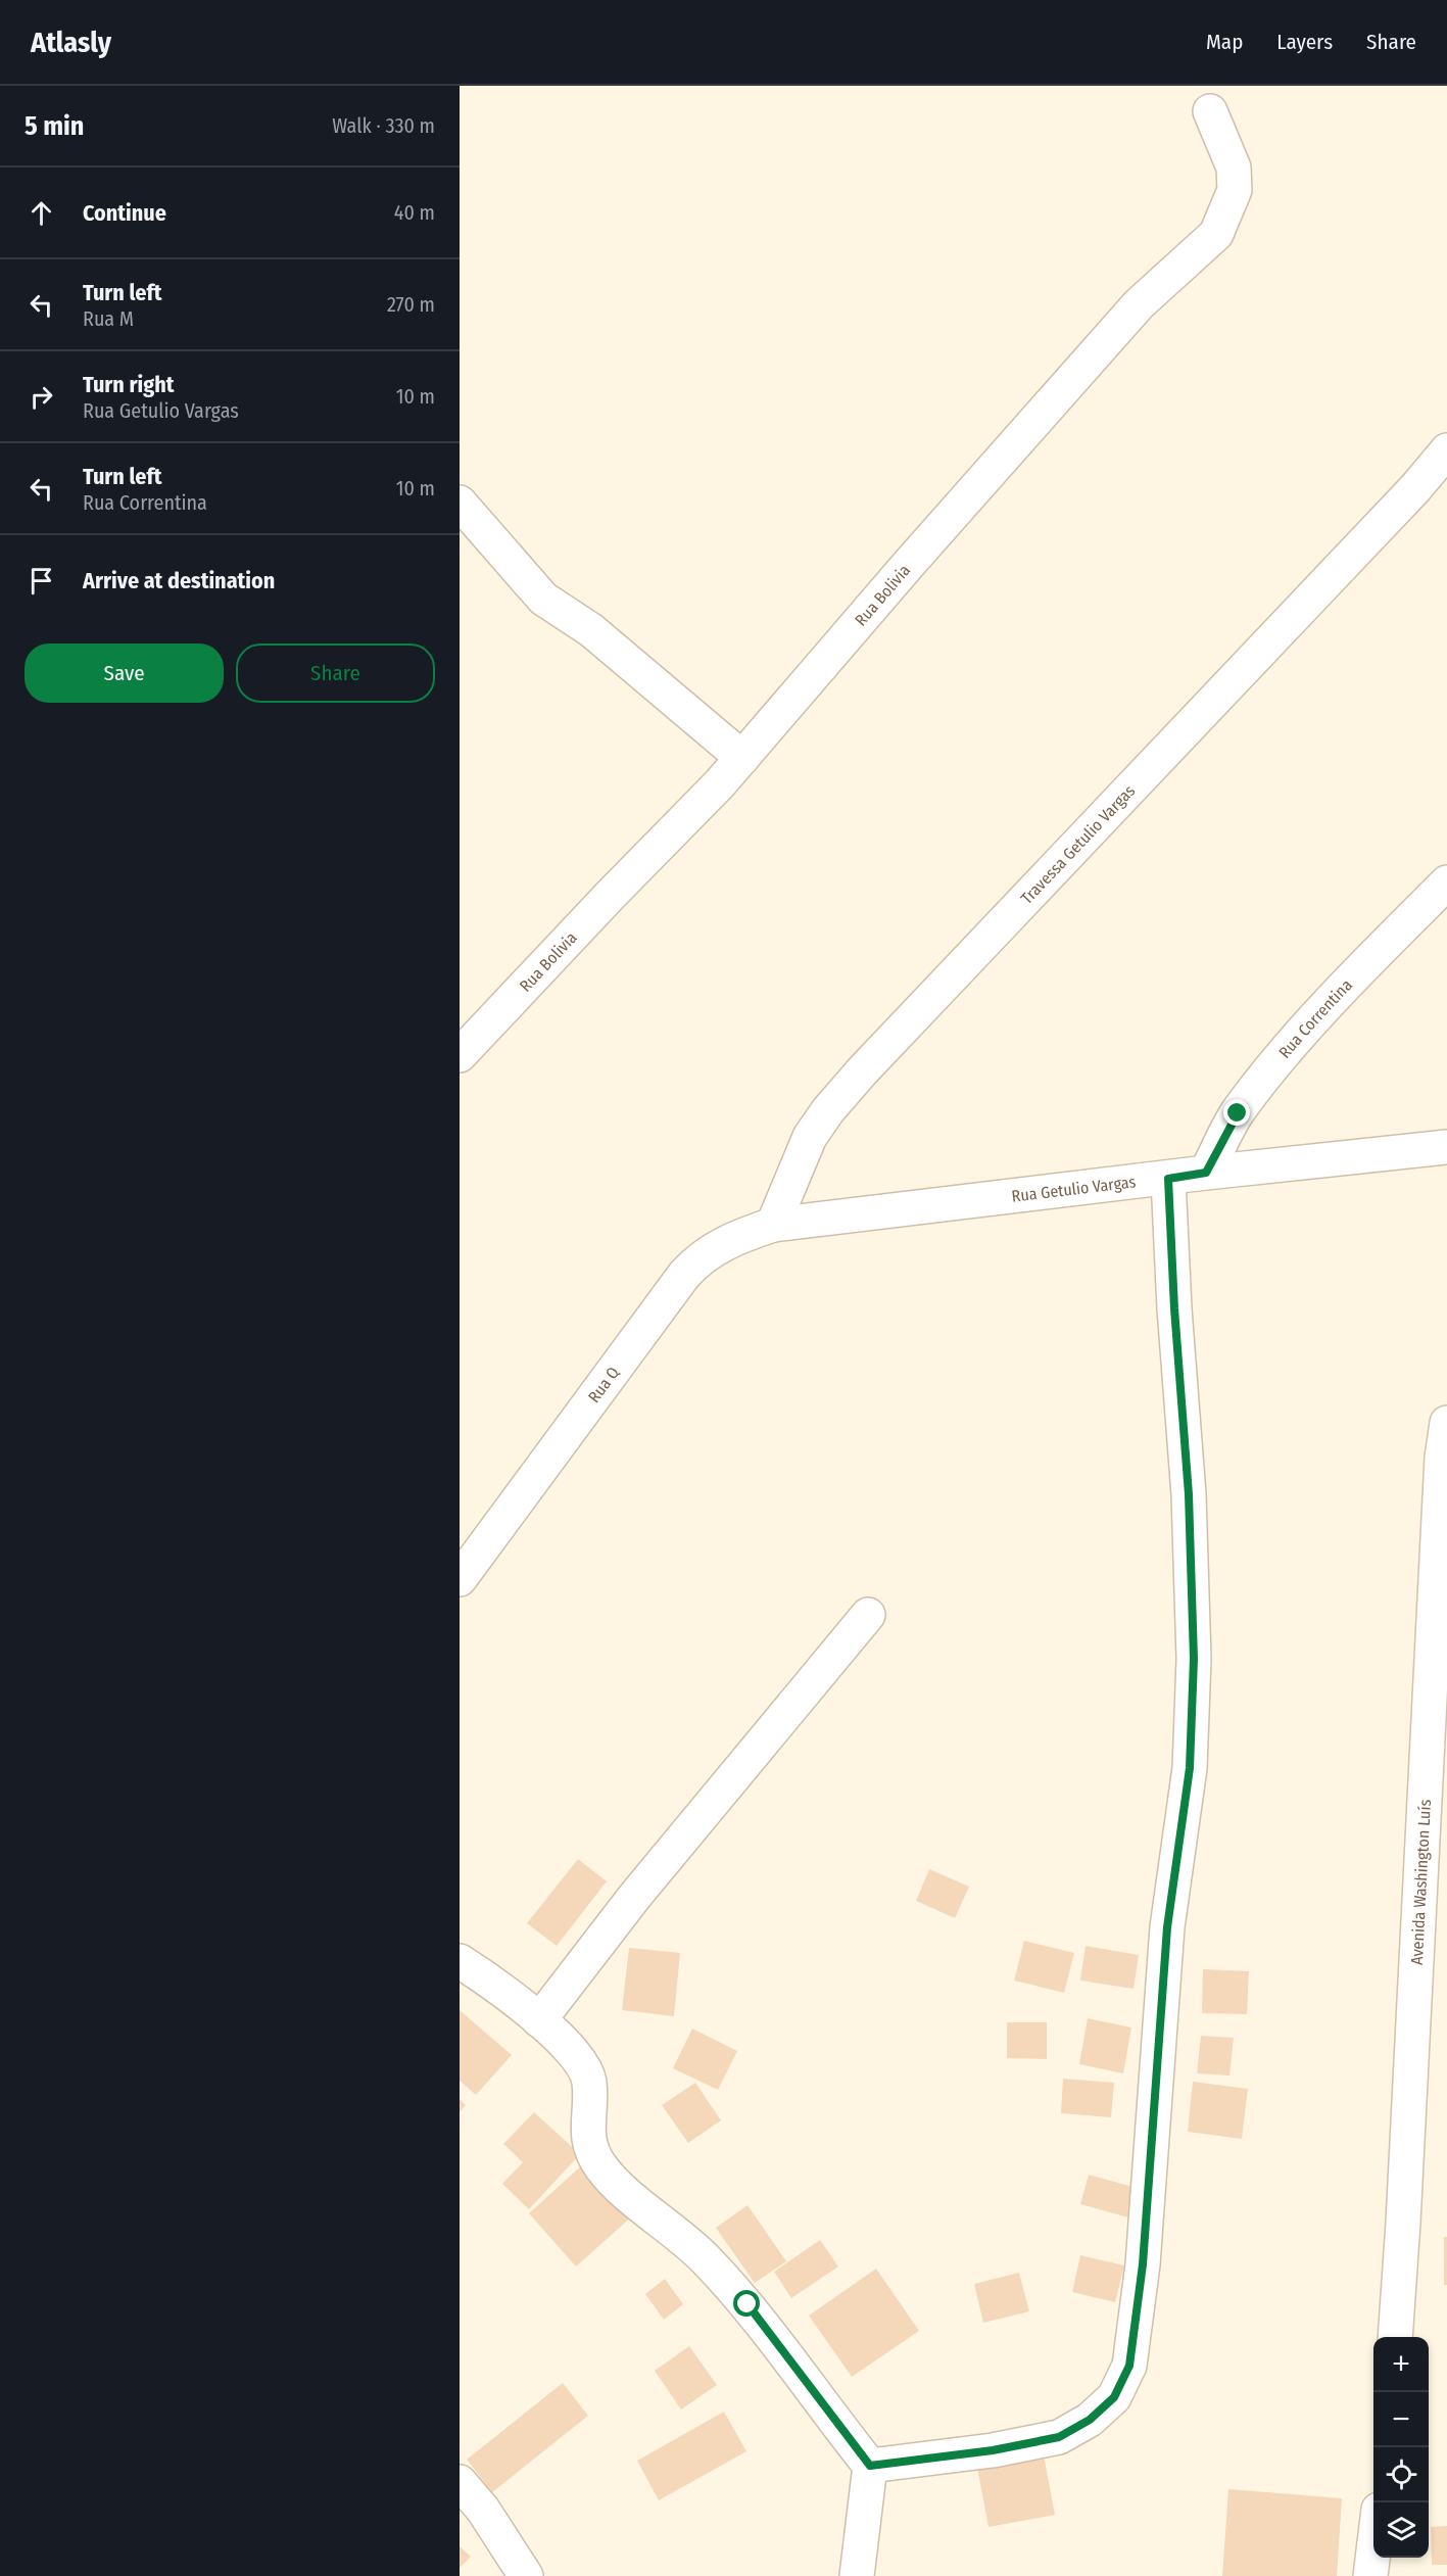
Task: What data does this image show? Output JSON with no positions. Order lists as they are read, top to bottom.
{
  "streets": {
    "street": [
      "Rua Bolivia",
      "Travessa Getulio Vargas",
      "Rua Correntina",
      "Rua Getulio Vargas",
      "Rua Q",
      "Avenida Washington Luís"
    ]
  },
  "crossings": [
    ["Travessa Getulio Vargas", "Rua Getulio Vargas"],
    ["Travessa Getulio Vargas", "Rua Q"],
    ["Rua Correntina", "Rua Getulio Vargas"],
    ["Rua Getulio Vargas", "Rua Q"]
  ],
  "page": {
    "header": "Atlasly",
    "nav": ["Map", "Layers", "Share"],
    "heading": ["5 min", "Walk · 330 m"],
    "list": [
      ["Continue", "40 m"],
      ["Turn left", "Rua M", "270 m"],
      ["Turn right", "Rua Getulio Vargas", "10 m"],
      ["Turn left", "Rua Correntina", "10 m"],
      "Arrive at destination"
    ],
    "buttons": ["Save", "Share"],
    "map_buttons": ["+", "−"]
  }
}
